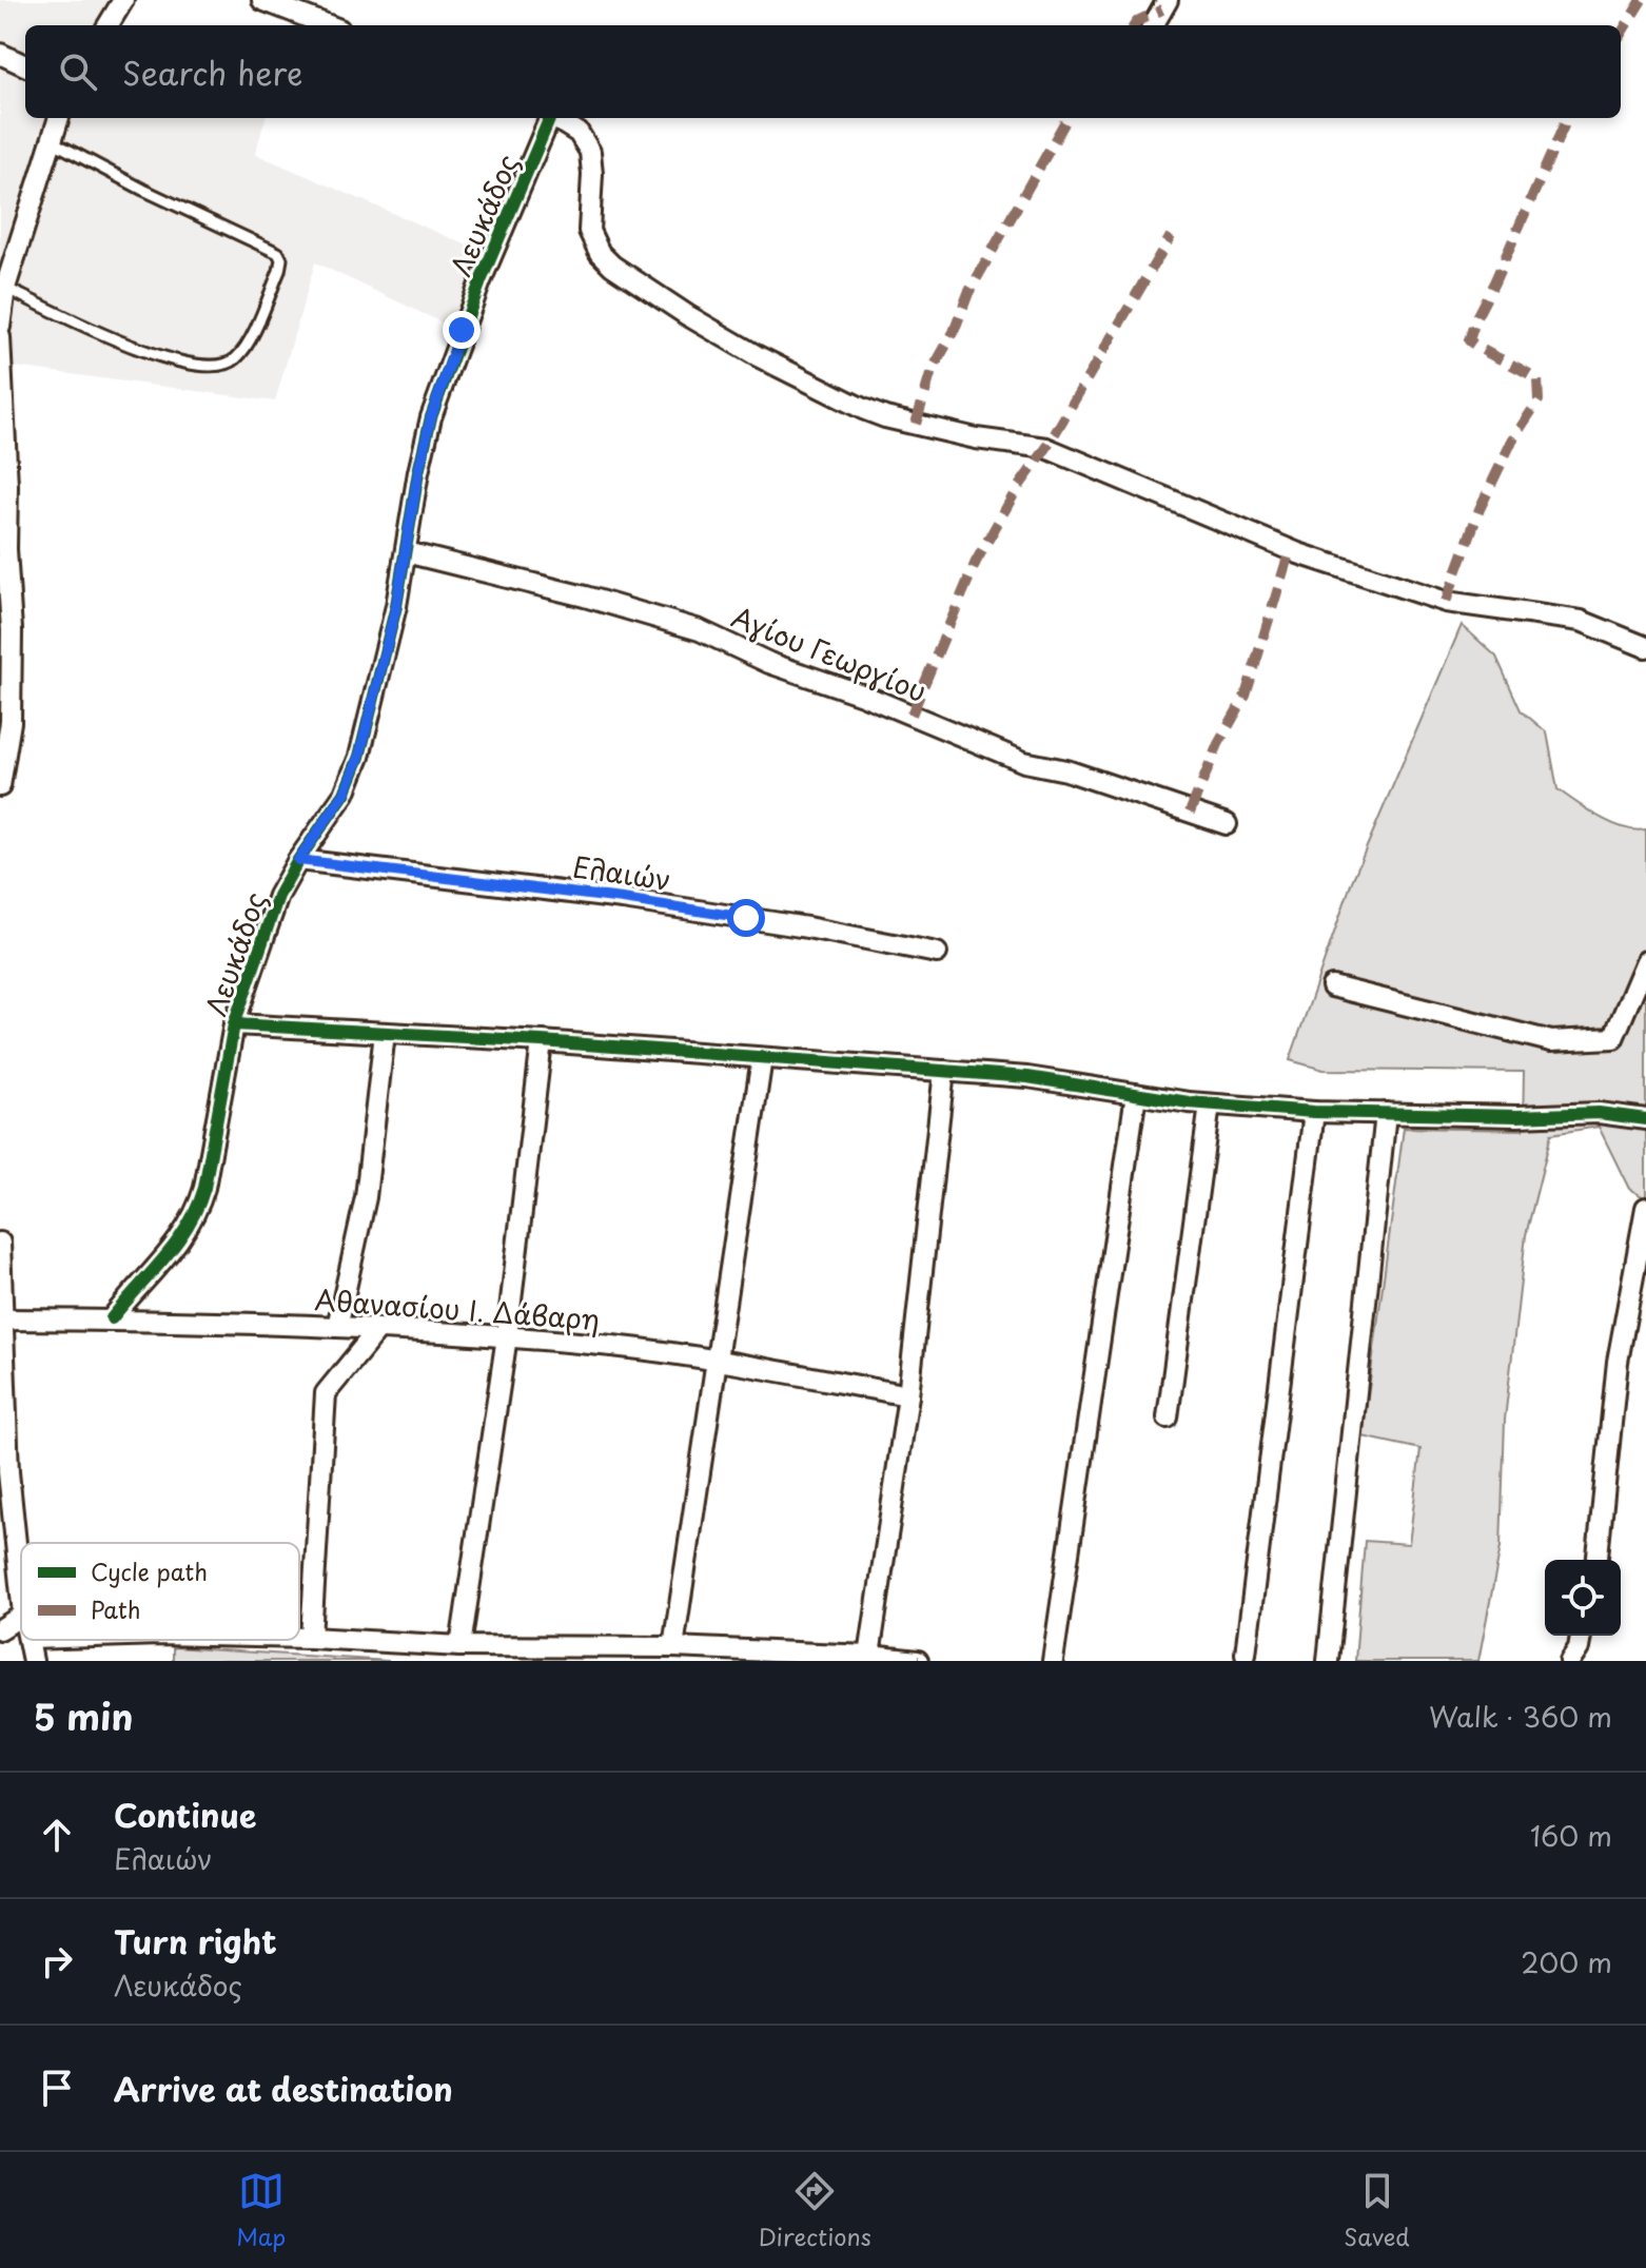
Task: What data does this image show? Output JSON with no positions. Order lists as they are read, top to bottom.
{
  "streets": {
    "street": [
      "Λευκάδος",
      "Αγίου Γεωργίου",
      "Ελαιών",
      "Αθανασίου Ι. Δάβαρη"
    ]
  },
  "crossings": [
    ["Λευκάδος", "Αγίου Γεωργίου"],
    ["Λευκάδος", "Ελαιών"],
    ["Λευκάδος", "Αθανασίου Ι. Δάβαρη"]
  ],
  "legend": ["Cycle path", "Path"],
  "page": {
    "search": "Search here",
    "heading": ["5 min", "Walk · 360 m"],
    "list": [
      ["Continue", "Ελαιών", "160 m"],
      ["Turn right", "Λευκάδος", "200 m"],
      "Arrive at destination"
    ],
    "nav": ["Map", "Directions", "Saved"]
  }
}
